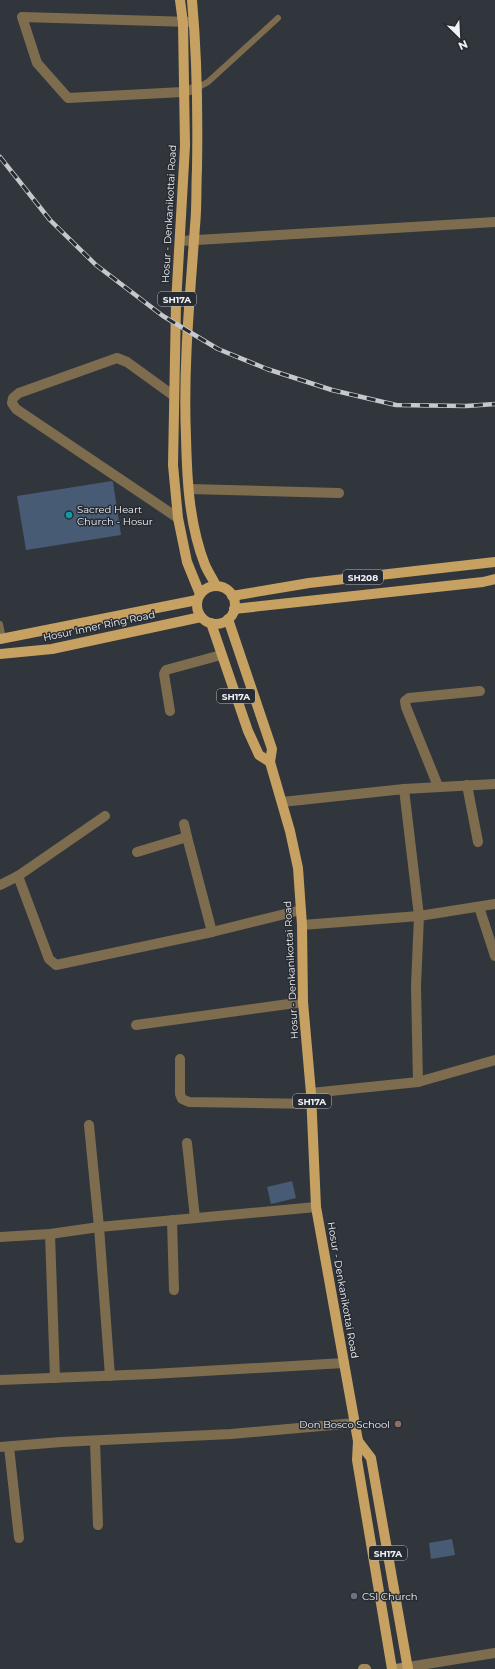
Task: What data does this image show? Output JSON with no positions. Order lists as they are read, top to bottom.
{
  "streets": {
    "main road": [
      "Hosur - Denkanikottai Road",
      "SH17A",
      "SH208",
      "Hosur Inner Ring Road"
    ]
  },
  "crossings": [
    ["Hosur - Denkanikottai Road", "SH17A"],
    ["Hosur - Denkanikottai Road", "SH208"],
    ["Hosur - Denkanikottai Road", "Hosur Inner Ring Road"],
    ["SH17A", "SH208"],
    ["SH17A", "Hosur Inner Ring Road"],
    ["SH208", "Hosur Inner Ring Road"]
  ],
  "places": ["Sacred Heart Church - Hosur", "Don Bosco School", "CSI Church"],
  "north": "bottom right"
}
